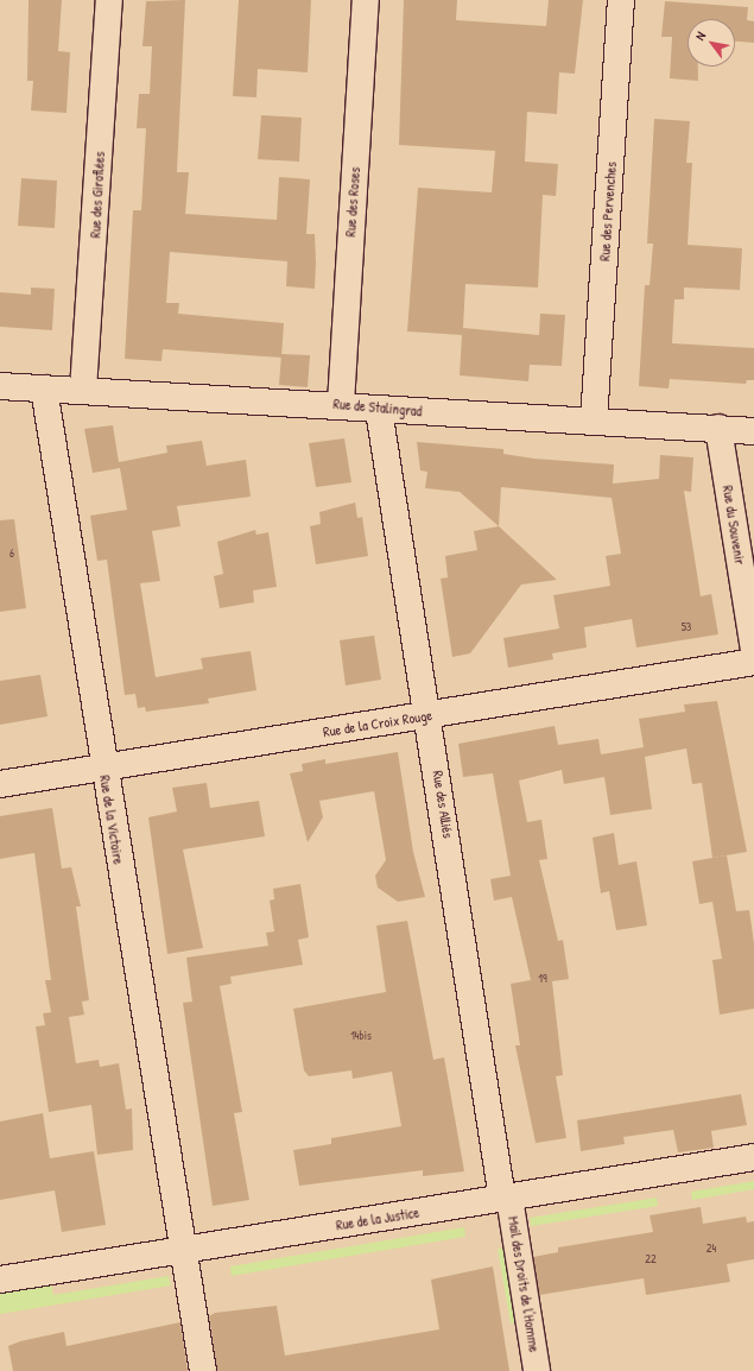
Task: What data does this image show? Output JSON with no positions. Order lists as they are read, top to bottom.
{
  "streets": {
    "street": [
      "Rue des Giroflées",
      "Rue des Roses",
      "Rue des Pervenches",
      "Rue de Stalingrad",
      "Rue du Souvenir",
      "Rue de la Croix Rouge",
      "Rue des Alliés",
      "Rue de la Victoire",
      "Rue de la Justice",
      "Mail des Droits de l'Homme"
    ]
  },
  "crossings": [
    ["Rue des Giroflées", "Rue de Stalingrad"],
    ["Rue des Roses", "Rue de Stalingrad"],
    ["Rue des Pervenches", "Rue de Stalingrad"],
    ["Rue de Stalingrad", "Rue du Souvenir"],
    ["Rue de Stalingrad", "Rue des Alliés"],
    ["Rue de Stalingrad", "Rue de la Victoire"],
    ["Rue de la Croix Rouge", "Rue des Alliés"],
    ["Rue de la Croix Rouge", "Rue de la Victoire"],
    ["Rue des Alliés", "Rue de la Justice"],
    ["Rue des Alliés", "Mail des Droits de l'Homme"],
    ["Rue de la Victoire", "Rue de la Justice"],
    ["Rue de la Justice", "Mail des Droits de l'Homme"]
  ],
  "house_numbers": [
    "6",
    "53",
    "19",
    "14bis",
    "24",
    "22"
  ],
  "north": "top left"
}
